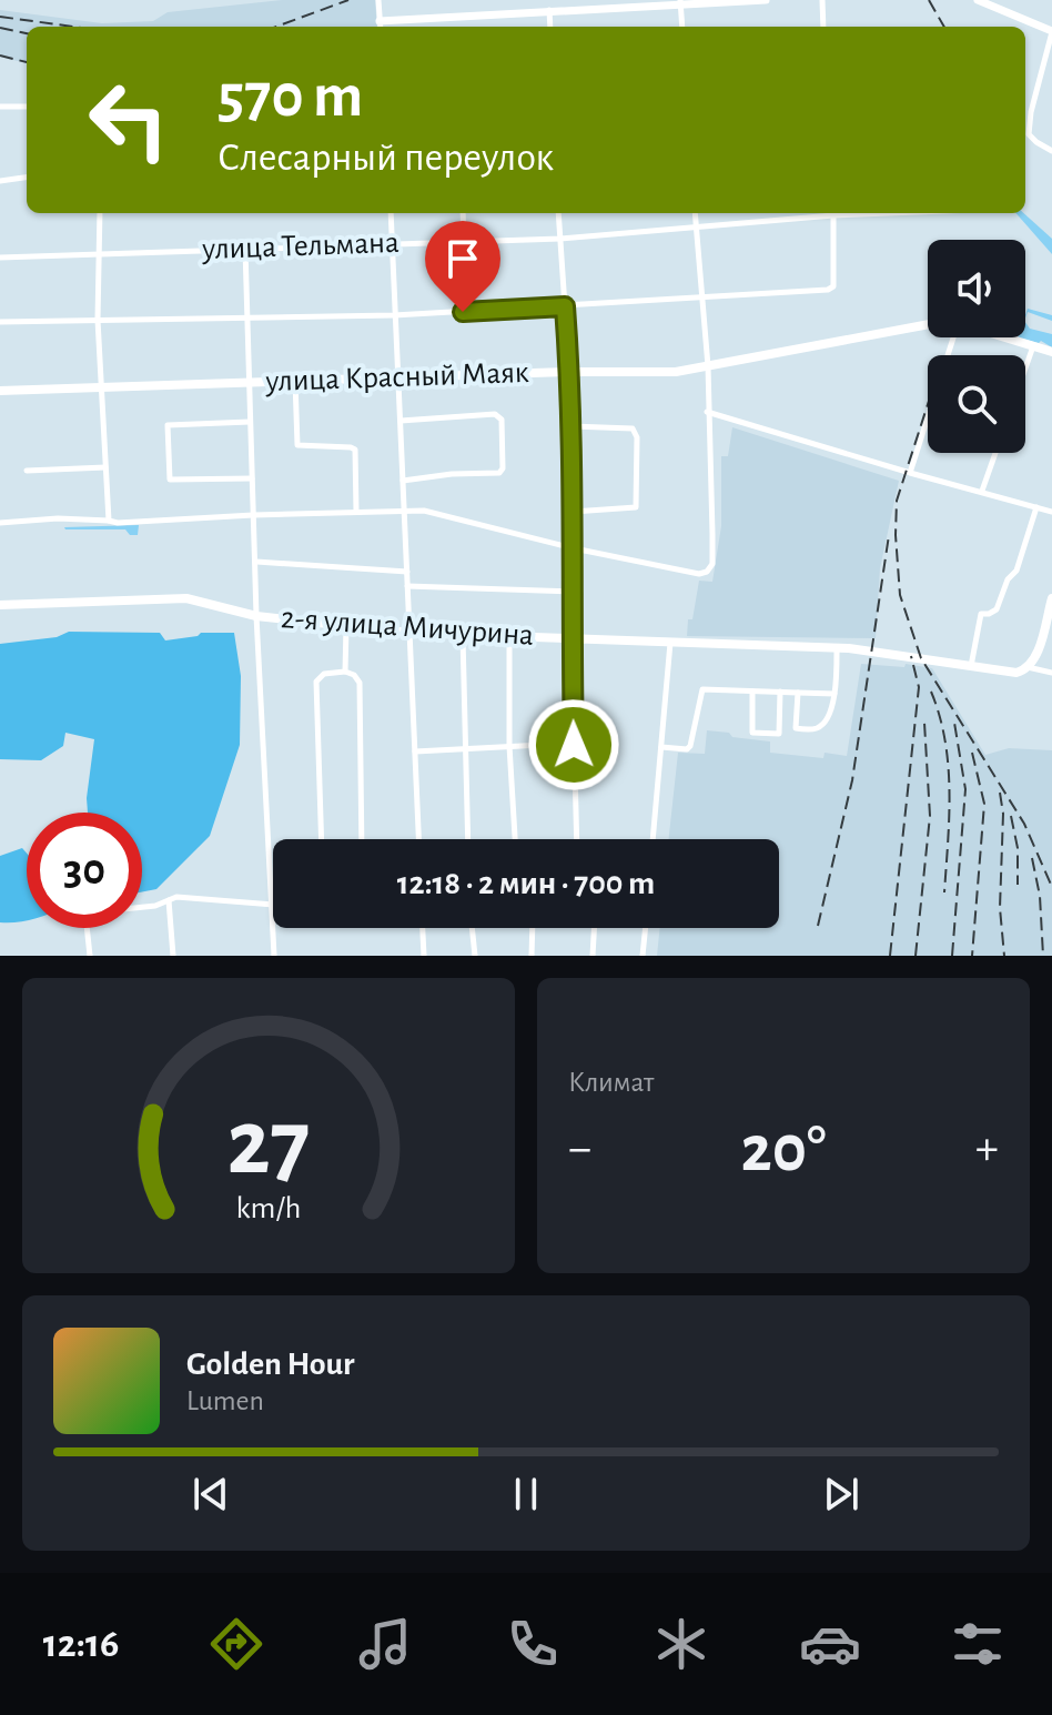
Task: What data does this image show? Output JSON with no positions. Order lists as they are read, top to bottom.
{
  "streets": {
    "main road": ["улица Красный Маяк", "2-я улица Мичурина"],
    "street": ["улица Тельмана"]
  },
  "page": {
    "turn": ["570 m", "Слесарный переулок"],
    "limit": "30",
    "trip": "12:18 · 2 мин · 700 m",
    "tile": "Климат",
    "heat": ["−", "20°", "+"],
    "song": ["Golden Hour", "Lumen"],
    "tabs": "12:16",
    "gauge": ["27", "km/h"]
  }
}
